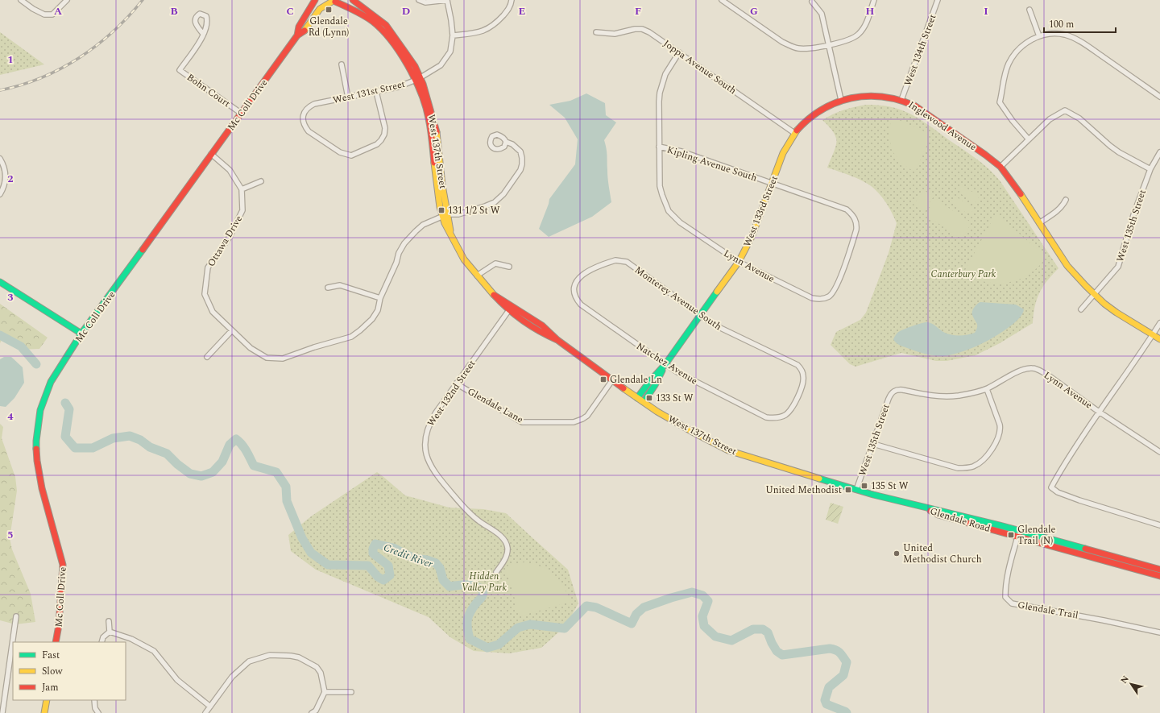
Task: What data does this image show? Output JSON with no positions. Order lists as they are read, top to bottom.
{
  "streets": {
    "main road": [
      "Mc Coll Drive",
      "Inglewood Avenue",
      "West 137th Street",
      "West 133rd Street",
      "Glendale Road"
    ],
    "street": [
      "West 134th Street",
      "Joppa Avenue South",
      "Bohn Court",
      "West 131st Street",
      "Kipling Avenue South",
      "West 135th Street",
      "Ottawa Drive",
      "Lynn Avenue",
      "Monterey Avenue South",
      "Natchez Avenue",
      "West 132nd Street",
      "Glendale Lane",
      "Glendale Trail"
    ]
  },
  "crossings": [
    ["West 134th Street", "Inglewood Avenue"],
    ["Joppa Avenue South", "West 133rd Street"],
    ["Bohn Court", "Mc Coll Drive"],
    ["West 131st Street", "West 137th Street"],
    ["Inglewood Avenue", "West 133rd Street"],
    ["Inglewood Avenue", "West 135th Street"],
    ["West 137th Street", "West 133rd Street"],
    ["West 137th Street", "West 135th Street"],
    ["West 137th Street", "Ottawa Drive"],
    ["West 137th Street", "West 132nd Street"],
    ["West 137th Street", "Glendale Lane"],
    ["West 137th Street", "Glendale Road"],
    ["Kipling Avenue South", "West 133rd Street"],
    ["Kipling Avenue South", "Lynn Avenue"],
    ["West 133rd Street", "Lynn Avenue"],
    ["West 133rd Street", "Monterey Avenue South"],
    ["West 133rd Street", "Natchez Avenue"],
    ["West 135th Street", "Lynn Avenue"],
    ["Monterey Avenue South", "Natchez Avenue"],
    ["West 132nd Street", "Glendale Lane"],
    ["Glendale Road", "Glendale Trail"]
  ],
  "water": ["Credit River"],
  "parks": ["Canterbury Park", "Hidden Valley Park"],
  "places": {
    "transit": [
      "Glendale Rd (Lynn)",
      "131 1/2 St W",
      "Glendale Ln",
      "133 St W",
      "135 St W",
      "United Methodist",
      "Glendale Trail (N)"
    ],
    "other": ["United Methodist Church"]
  },
  "legend": ["Fast", "Slow", "Jam"],
  "scale_bar": "100 m",
  "north": "top left",
  "grid": {
    "columns": [
      "A",
      "B",
      "C",
      "D",
      "E",
      "F",
      "G",
      "H",
      "I"
    ],
    "rows": [
      "1",
      "2",
      "3",
      "4",
      "5"
    ]
  }
}
